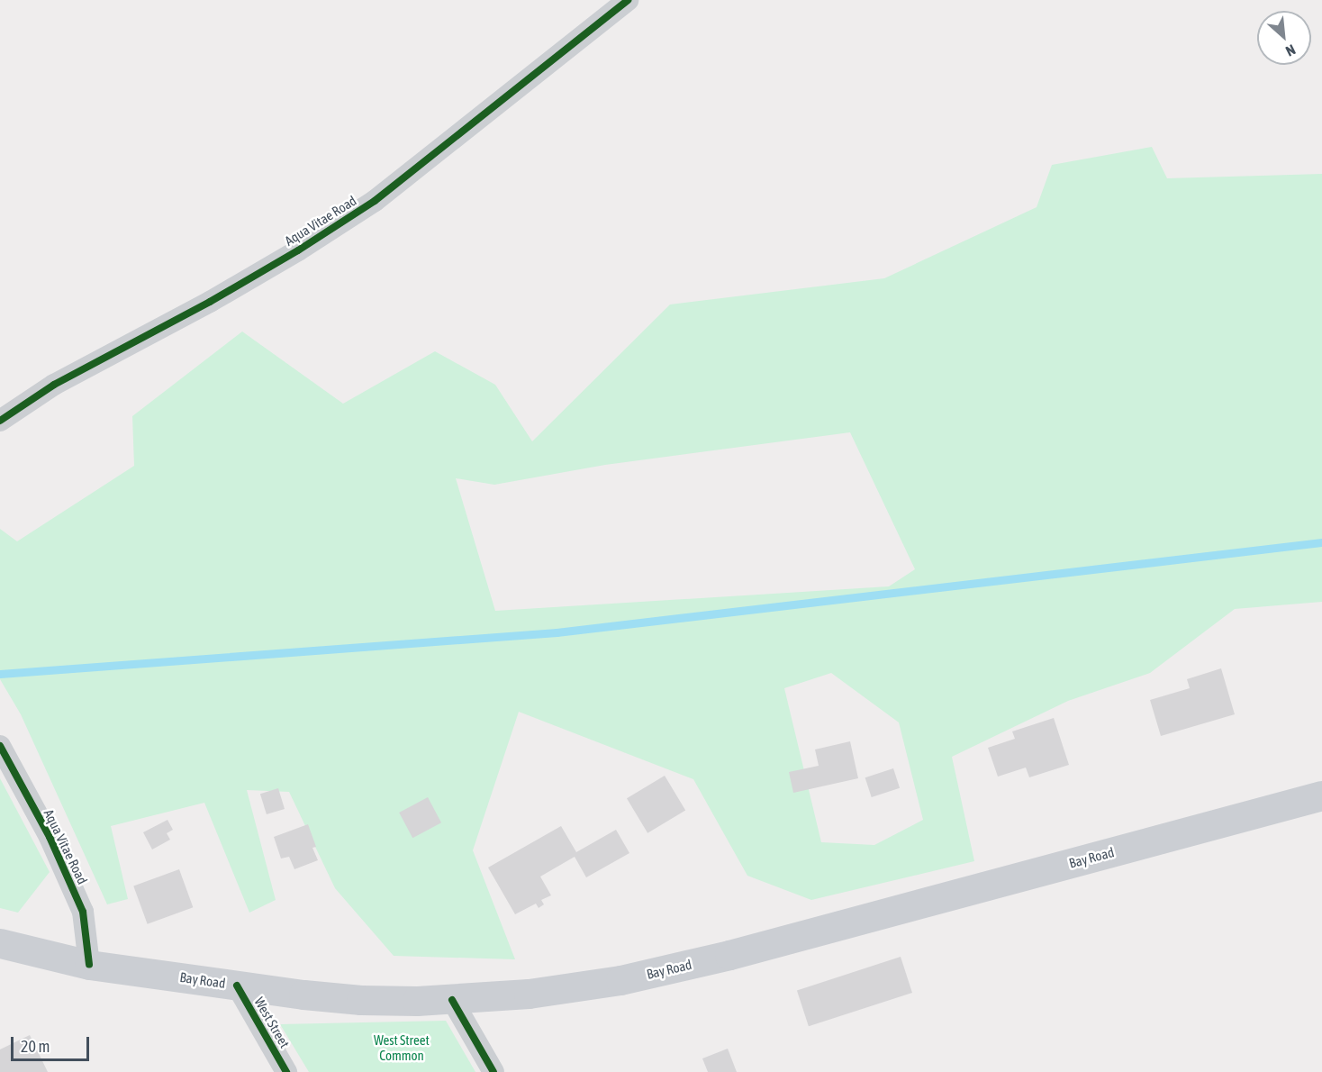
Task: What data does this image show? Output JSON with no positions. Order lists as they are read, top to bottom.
{
  "streets": {
    "main road": ["Bay Road"],
    "street": ["Aqua Vitae Road", "West Street"]
  },
  "crossings": [
    ["Aqua Vitae Road", "Bay Road"],
    ["Bay Road", "West Street"]
  ],
  "parks": ["West Street Common"],
  "scale_bar": "20 m",
  "north": "bottom right"
}
